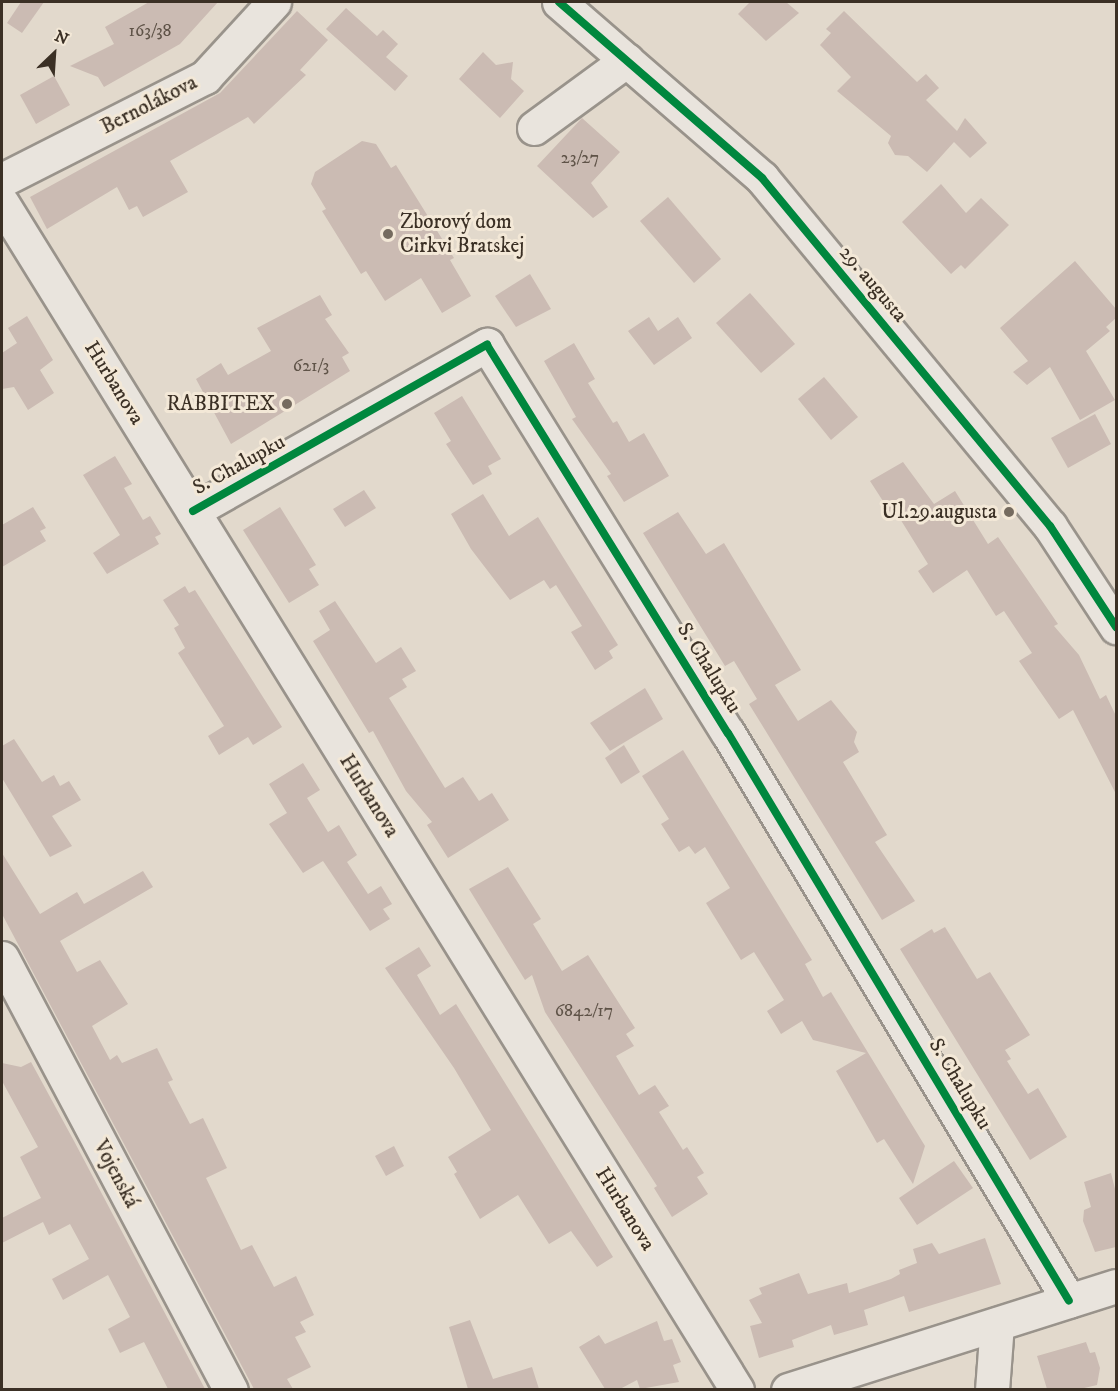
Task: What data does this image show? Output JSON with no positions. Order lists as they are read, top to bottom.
{
  "streets": {
    "street": [
      "Bernolákova",
      "29. augusta",
      "Hurbanova",
      "S. Chalupku",
      "Vojenská"
    ]
  },
  "crossings": [
    ["Hurbanova", "S. Chalupku"]
  ],
  "places": ["Zborový dom Cirkvi Bratskej", "RABBITEX", "Ul.29.augusta"],
  "house_numbers": [
    "163/38",
    "23/27",
    "621/3",
    "6842/17"
  ],
  "north": "top right"
}
